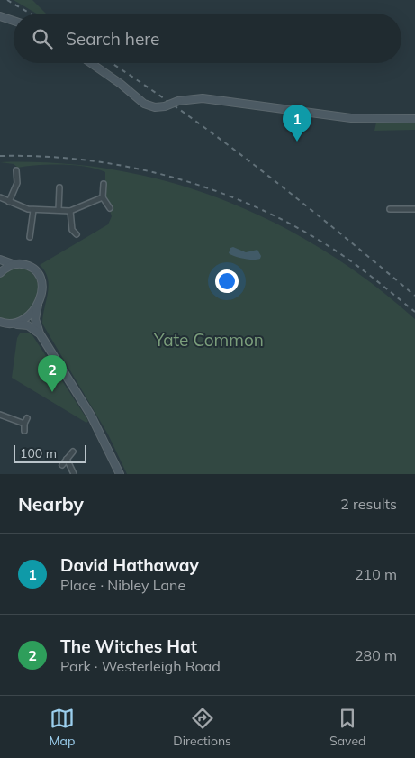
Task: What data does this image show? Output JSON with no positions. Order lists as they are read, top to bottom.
{
  "parks": ["Yate Common"],
  "scale_bar": "100 m",
  "page": {
    "search": "Search here",
    "pins": ["1", "2"],
    "scale": "100 m",
    "heading": ["Nearby", "2 results"],
    "list": [
      {
        "mark": "1",
        "name": "David Hathaway",
        "note": "Place · Nibley Lane",
        "value": "210 m"
      },
      {
        "mark": "2",
        "name": "The Witches Hat",
        "note": "Park · Westerleigh Road",
        "value": "280 m"
      }
    ],
    "nav": ["Map", "Directions", "Saved"]
  }
}
